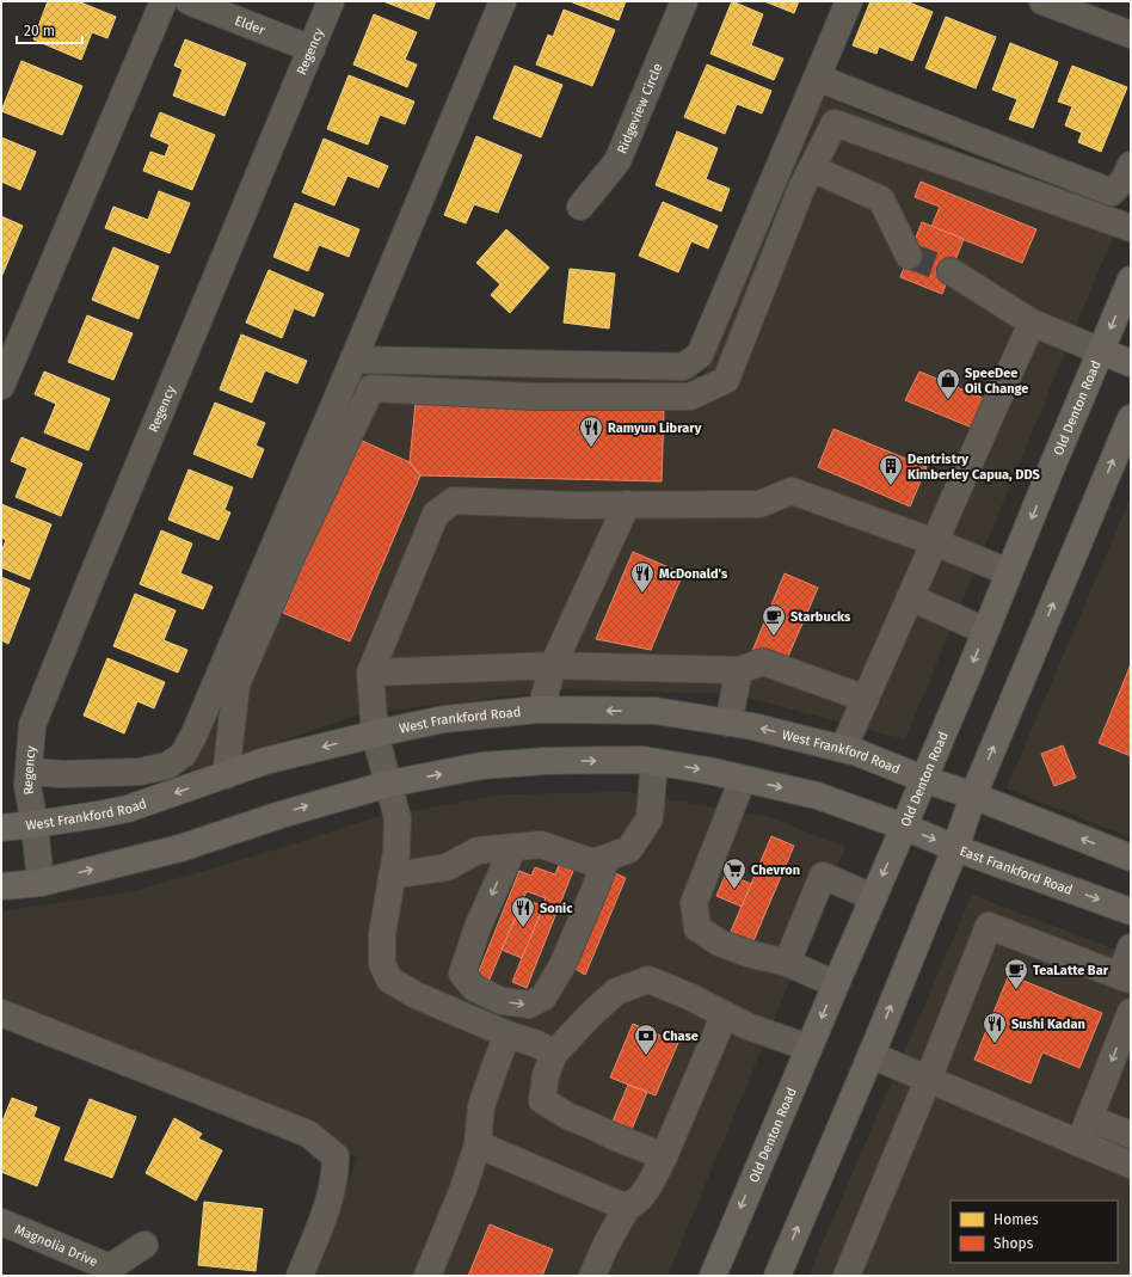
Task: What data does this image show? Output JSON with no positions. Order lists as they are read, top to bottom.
{
  "streets": {
    "main road": ["Old Denton Road", "West Frankford Road", "East Frankford Road"],
    "street": [
      "Elder",
      "Regency",
      "Ridgeview Circle",
      "Magnolia Drive"
    ]
  },
  "crossings": [
    ["Elder", "Regency"],
    ["Regency", "West Frankford Road"],
    ["Old Denton Road", "West Frankford Road"],
    ["Old Denton Road", "East Frankford Road"]
  ],
  "places": {
    "shop": ["SpeeDee Oil Change"],
    "restaurant": [
      "Ramyun Library",
      "McDonald's",
      "Sonic",
      "Sushi Kadan"
    ],
    "building": ["Dentristry Kimberley Capua, DDS"],
    "cafe": ["Starbucks", "TeaLatte Bar"],
    "supermarket": ["Chevron"],
    "bank": ["Chase"]
  },
  "legend": ["Homes", "Shops"],
  "scale_bar": "20 m"
}
